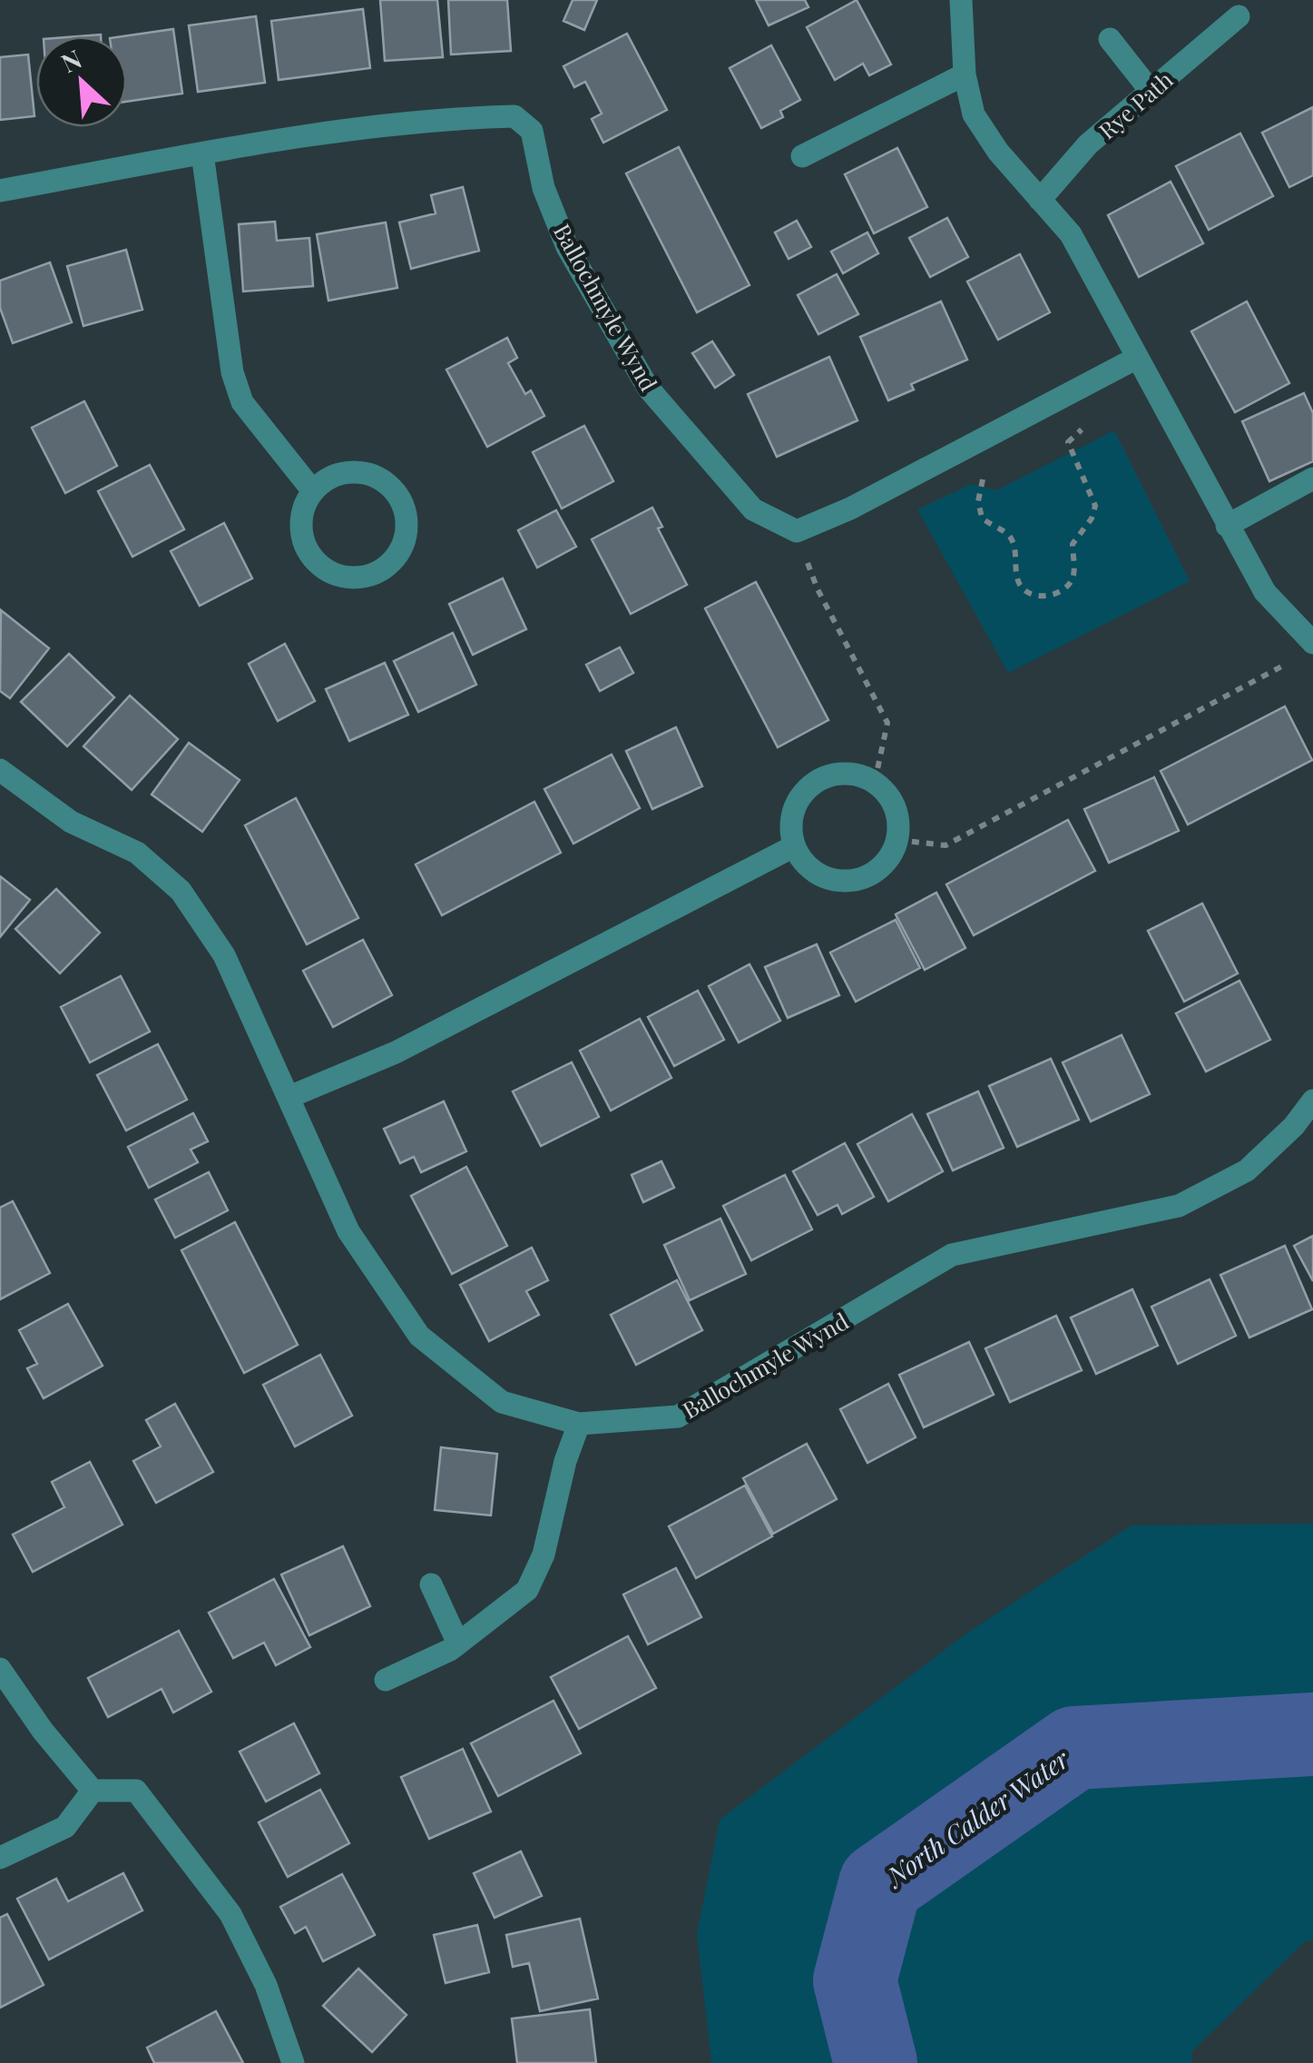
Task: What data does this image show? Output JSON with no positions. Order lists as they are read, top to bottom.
{
  "streets": {
    "street": ["Rye Path", "Ballochmyle Wynd"]
  },
  "water": ["North Calder Water"],
  "north": "top left"
}
